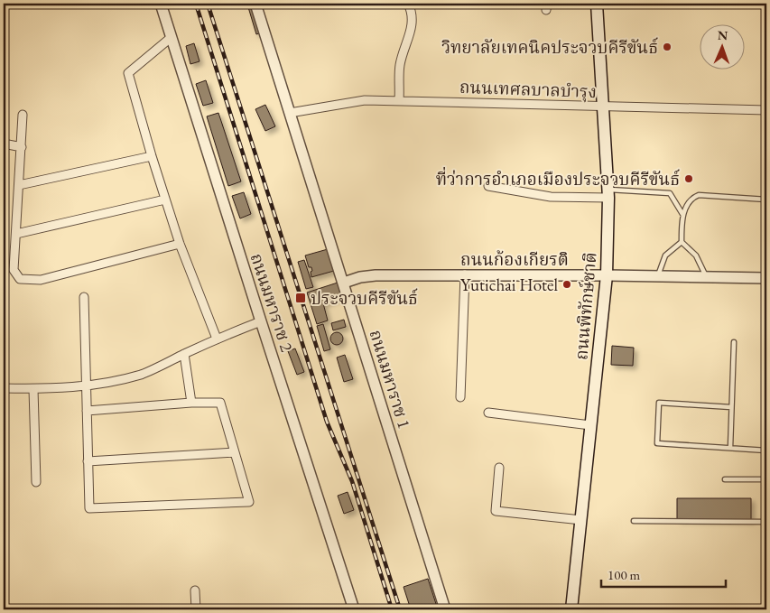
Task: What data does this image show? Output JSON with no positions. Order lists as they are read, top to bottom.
{
  "streets": {
    "main road": ["ถนนพิทักษ์ชาติ"],
    "street": [
      "ถนนเทศลบาลบำรุง",
      "ถนนก้องเกียรติ",
      "ถนนมหาราช 2",
      "ถนนมหาราช 1"
    ]
  },
  "crossings": [
    ["ถนนเทศลบาลบำรุง", "ถนนพิทักษ์ชาติ"],
    ["ถนนเทศลบาลบำรุง", "ถนนมหาราช 1"],
    ["ถนนก้องเกียรติ", "ถนนพิทักษ์ชาติ"],
    ["ถนนก้องเกียรติ", "ถนนมหาราช 1"]
  ],
  "places": {
    "other": ["วิทยาลัยเทคนิคประจวบคีรีขันธ์", "ที่ว่าการอำเภอเมืองประจวบคีรีขันธ์", "Yutichai Hotel"],
    "transit": ["ประจวบคีรีขันธ์"]
  },
  "scale_bar": "100 m",
  "north": "top"
}
